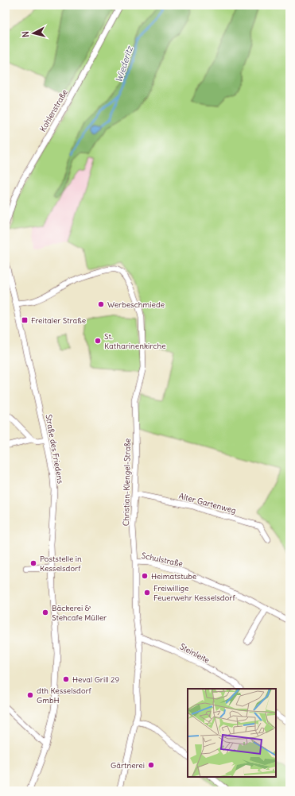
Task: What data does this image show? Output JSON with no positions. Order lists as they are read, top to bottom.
{
  "streets": {
    "street": [
      "Kohlenstraße",
      "Straße des Friedens",
      "Christian-Klengel-Straße",
      "Alter Gartenweg",
      "Schulstraße",
      "Steinleite"
    ]
  },
  "crossings": [
    ["Straße des Friedens", "Christian-Klengel-Straße"],
    ["Christian-Klengel-Straße", "Alter Gartenweg"],
    ["Christian-Klengel-Straße", "Schulstraße"],
    ["Christian-Klengel-Straße", "Steinleite"]
  ],
  "water": ["Wiederitz"],
  "places": {
    "other": [
      "Werbeschmiede",
      "St. Katharinenkirche",
      "Poststelle in Kesselsdorf",
      "Heimatstube",
      "Freiwillige Feuerwehr Kesselsdorf",
      "Bäckerei & Stehcafe Müller",
      "Heval Grill 29",
      "dth Kesselsdorf GmbH",
      "Gärtnerei"
    ],
    "transit": ["Freitaler Straße"]
  },
  "north": "left"
}
